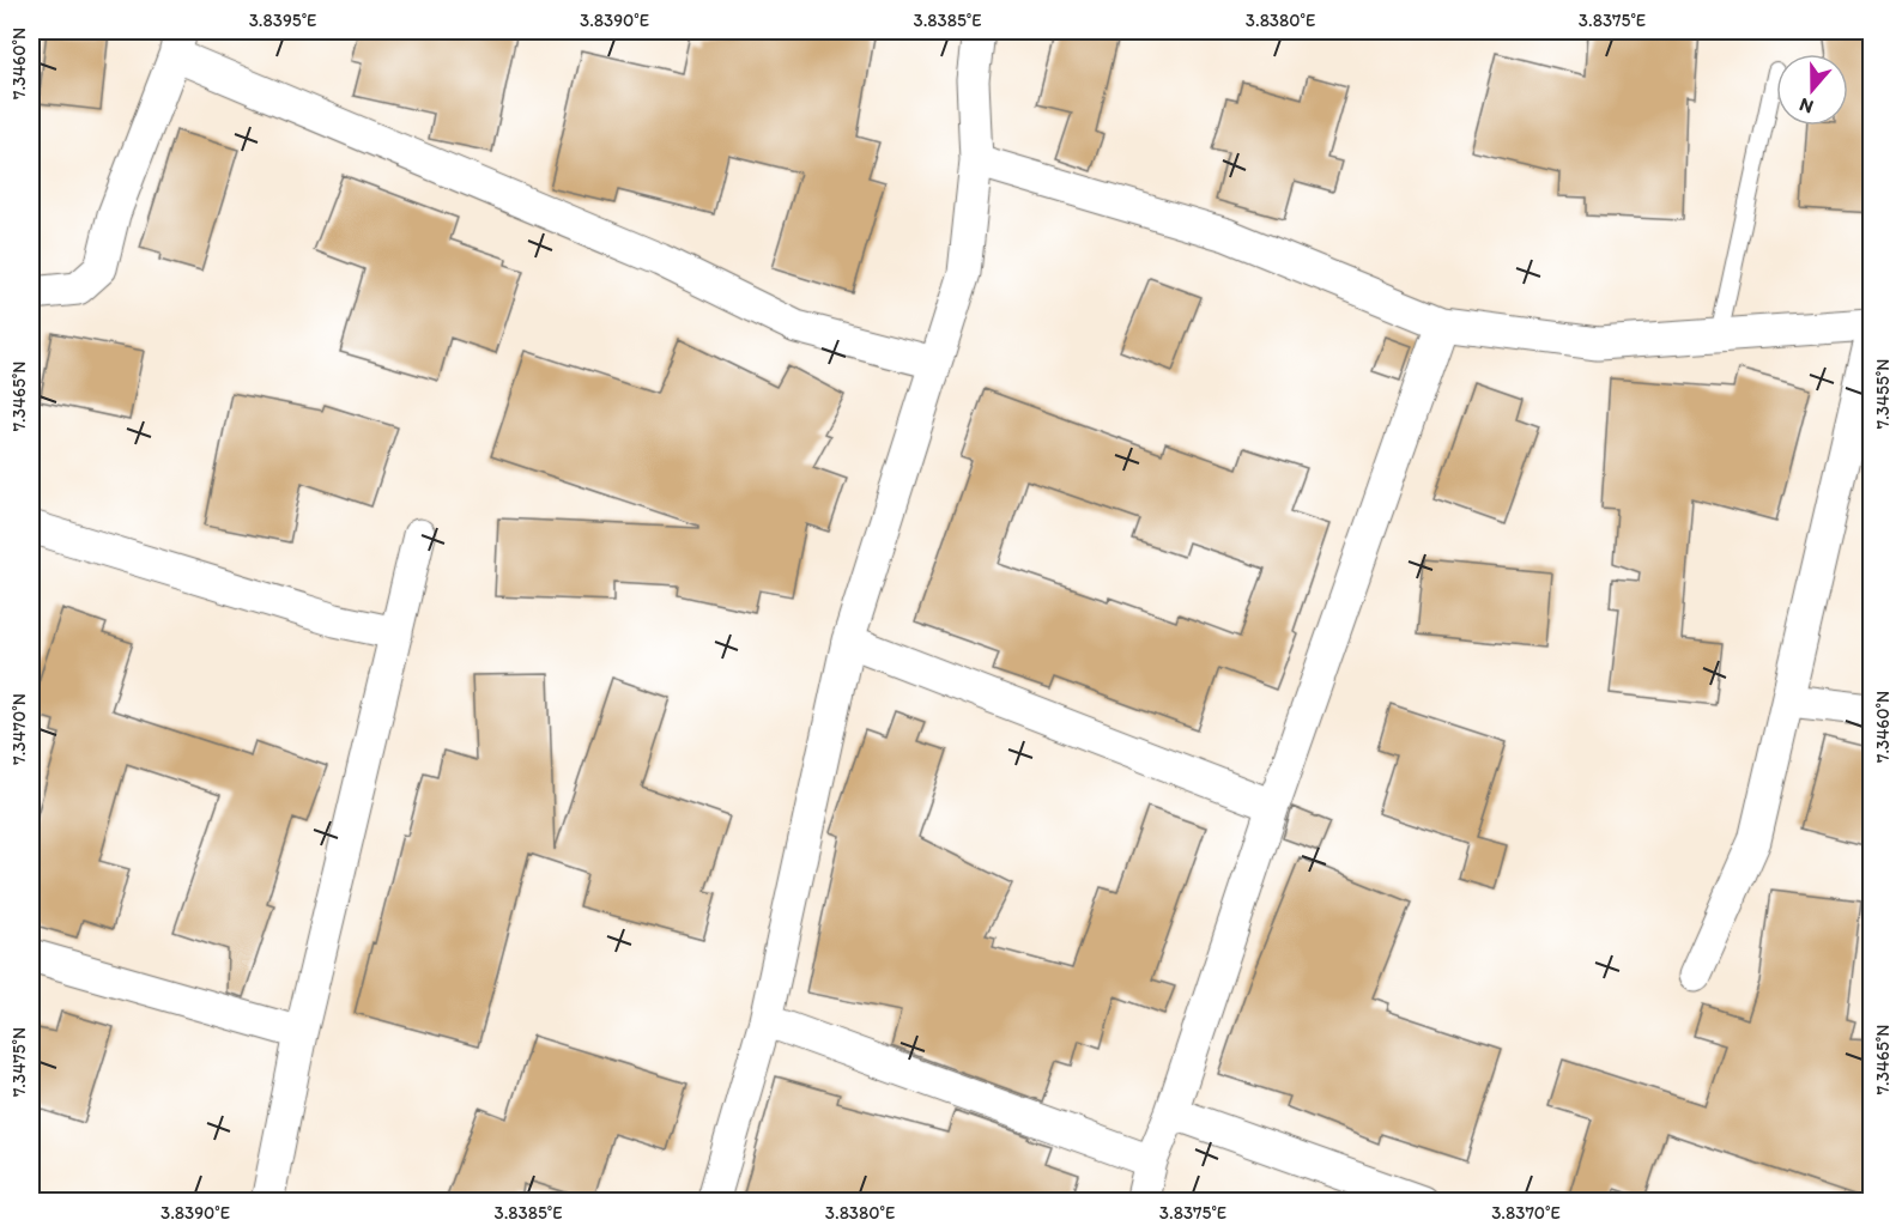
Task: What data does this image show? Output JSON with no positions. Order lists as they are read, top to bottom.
{
  "north": "bottom",
  "coordinates": [
    "3.8395°E",
    "3.8390°E",
    "3.8385°E",
    "3.8380°E",
    "3.8375°E",
    "7.3460°N",
    "7.3455°N",
    "7.3465°N",
    "7.3470°N",
    "7.3475°N",
    "3.8370°E"
  ]
}
